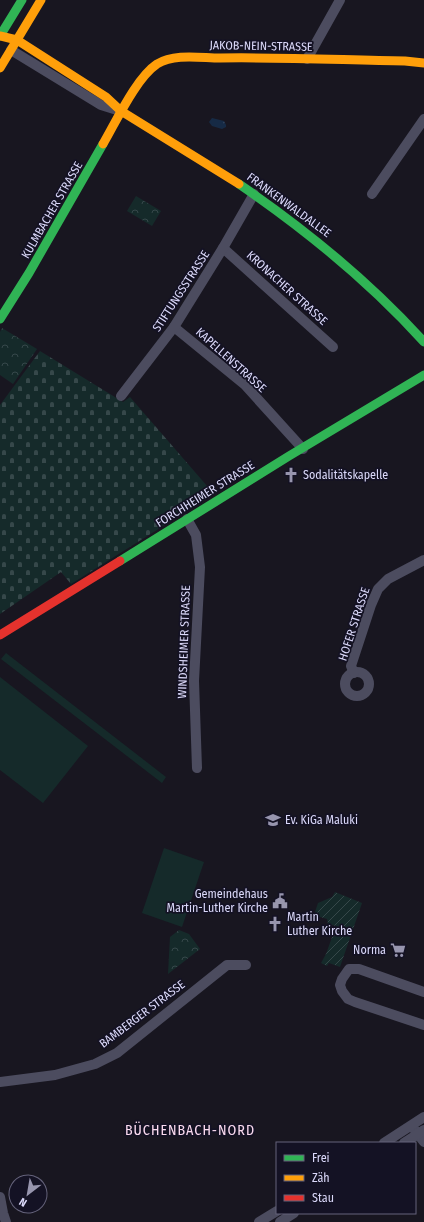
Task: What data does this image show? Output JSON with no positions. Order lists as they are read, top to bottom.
{
  "streets": {
    "street": [
      "JAKOB-NEIN-STRASSE",
      "FRANKENWALDALLEE",
      "KULMBACHER STRASSE",
      "KRONACHER STRASSE",
      "STIFTUNGSSTRASSE",
      "KAPELLENSTRASSE",
      "FORCHHEIMER STRASSE",
      "HOFER STRASSE",
      "WINDSHEIMER STRASSE",
      "BAMBERGER STRASSE"
    ]
  },
  "crossings": [
    ["JAKOB-NEIN-STRASSE", "FRANKENWALDALLEE"],
    ["JAKOB-NEIN-STRASSE", "KULMBACHER STRASSE"],
    ["FRANKENWALDALLEE", "KULMBACHER STRASSE"],
    ["FRANKENWALDALLEE", "STIFTUNGSSTRASSE"],
    ["KRONACHER STRASSE", "STIFTUNGSSTRASSE"],
    ["STIFTUNGSSTRASSE", "KAPELLENSTRASSE"],
    ["KAPELLENSTRASSE", "FORCHHEIMER STRASSE"],
    ["FORCHHEIMER STRASSE", "WINDSHEIMER STRASSE"]
  ],
  "districts": ["BÜCHENBACH-NORD"],
  "places": {
    "church": ["Sodalitätskapelle", "Martin Luther Kirche"],
    "school or university": ["Ev. KiGa Maluki"],
    "public building": ["Gemeindehaus Martin-Luther Kirche"],
    "supermarket": ["Norma"]
  },
  "legend": ["Frei", "Zäh", "Stau"],
  "north": "bottom left"
}
